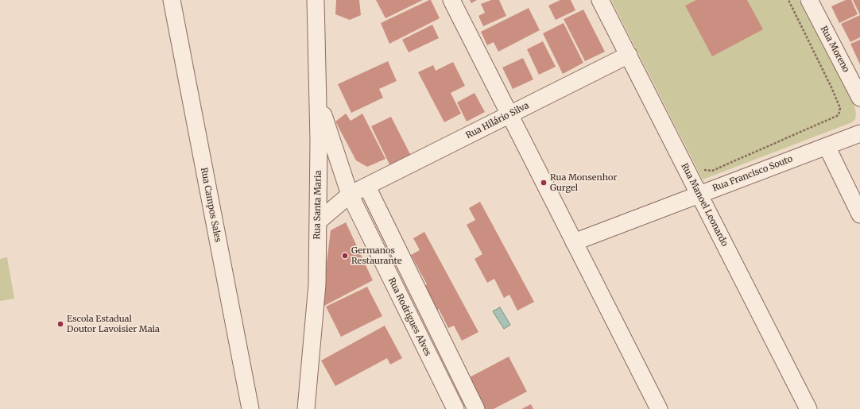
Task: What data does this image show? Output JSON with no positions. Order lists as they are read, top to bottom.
{
  "streets": {
    "street": [
      "Rua Moreno",
      "Rua Hilário Silva",
      "Rua Francisco Souto",
      "Rua Campos Sales",
      "Rua Santa Maria",
      "Rua Manoel Leonardo",
      "Rua Rodrigues Alves"
    ]
  },
  "crossings": [
    ["Rua Hilário Silva", "Rua Santa Maria"],
    ["Rua Hilário Silva", "Rua Manoel Leonardo"],
    ["Rua Hilário Silva", "Rua Rodrigues Alves"],
    ["Rua Francisco Souto", "Rua Manoel Leonardo"],
    ["Rua Santa Maria", "Rua Rodrigues Alves"]
  ],
  "places": ["Rua Monsenhor Gurgel", "Germanos Restaurante", "Escola Estadual Doutor Lavoisier Maia"]
}
